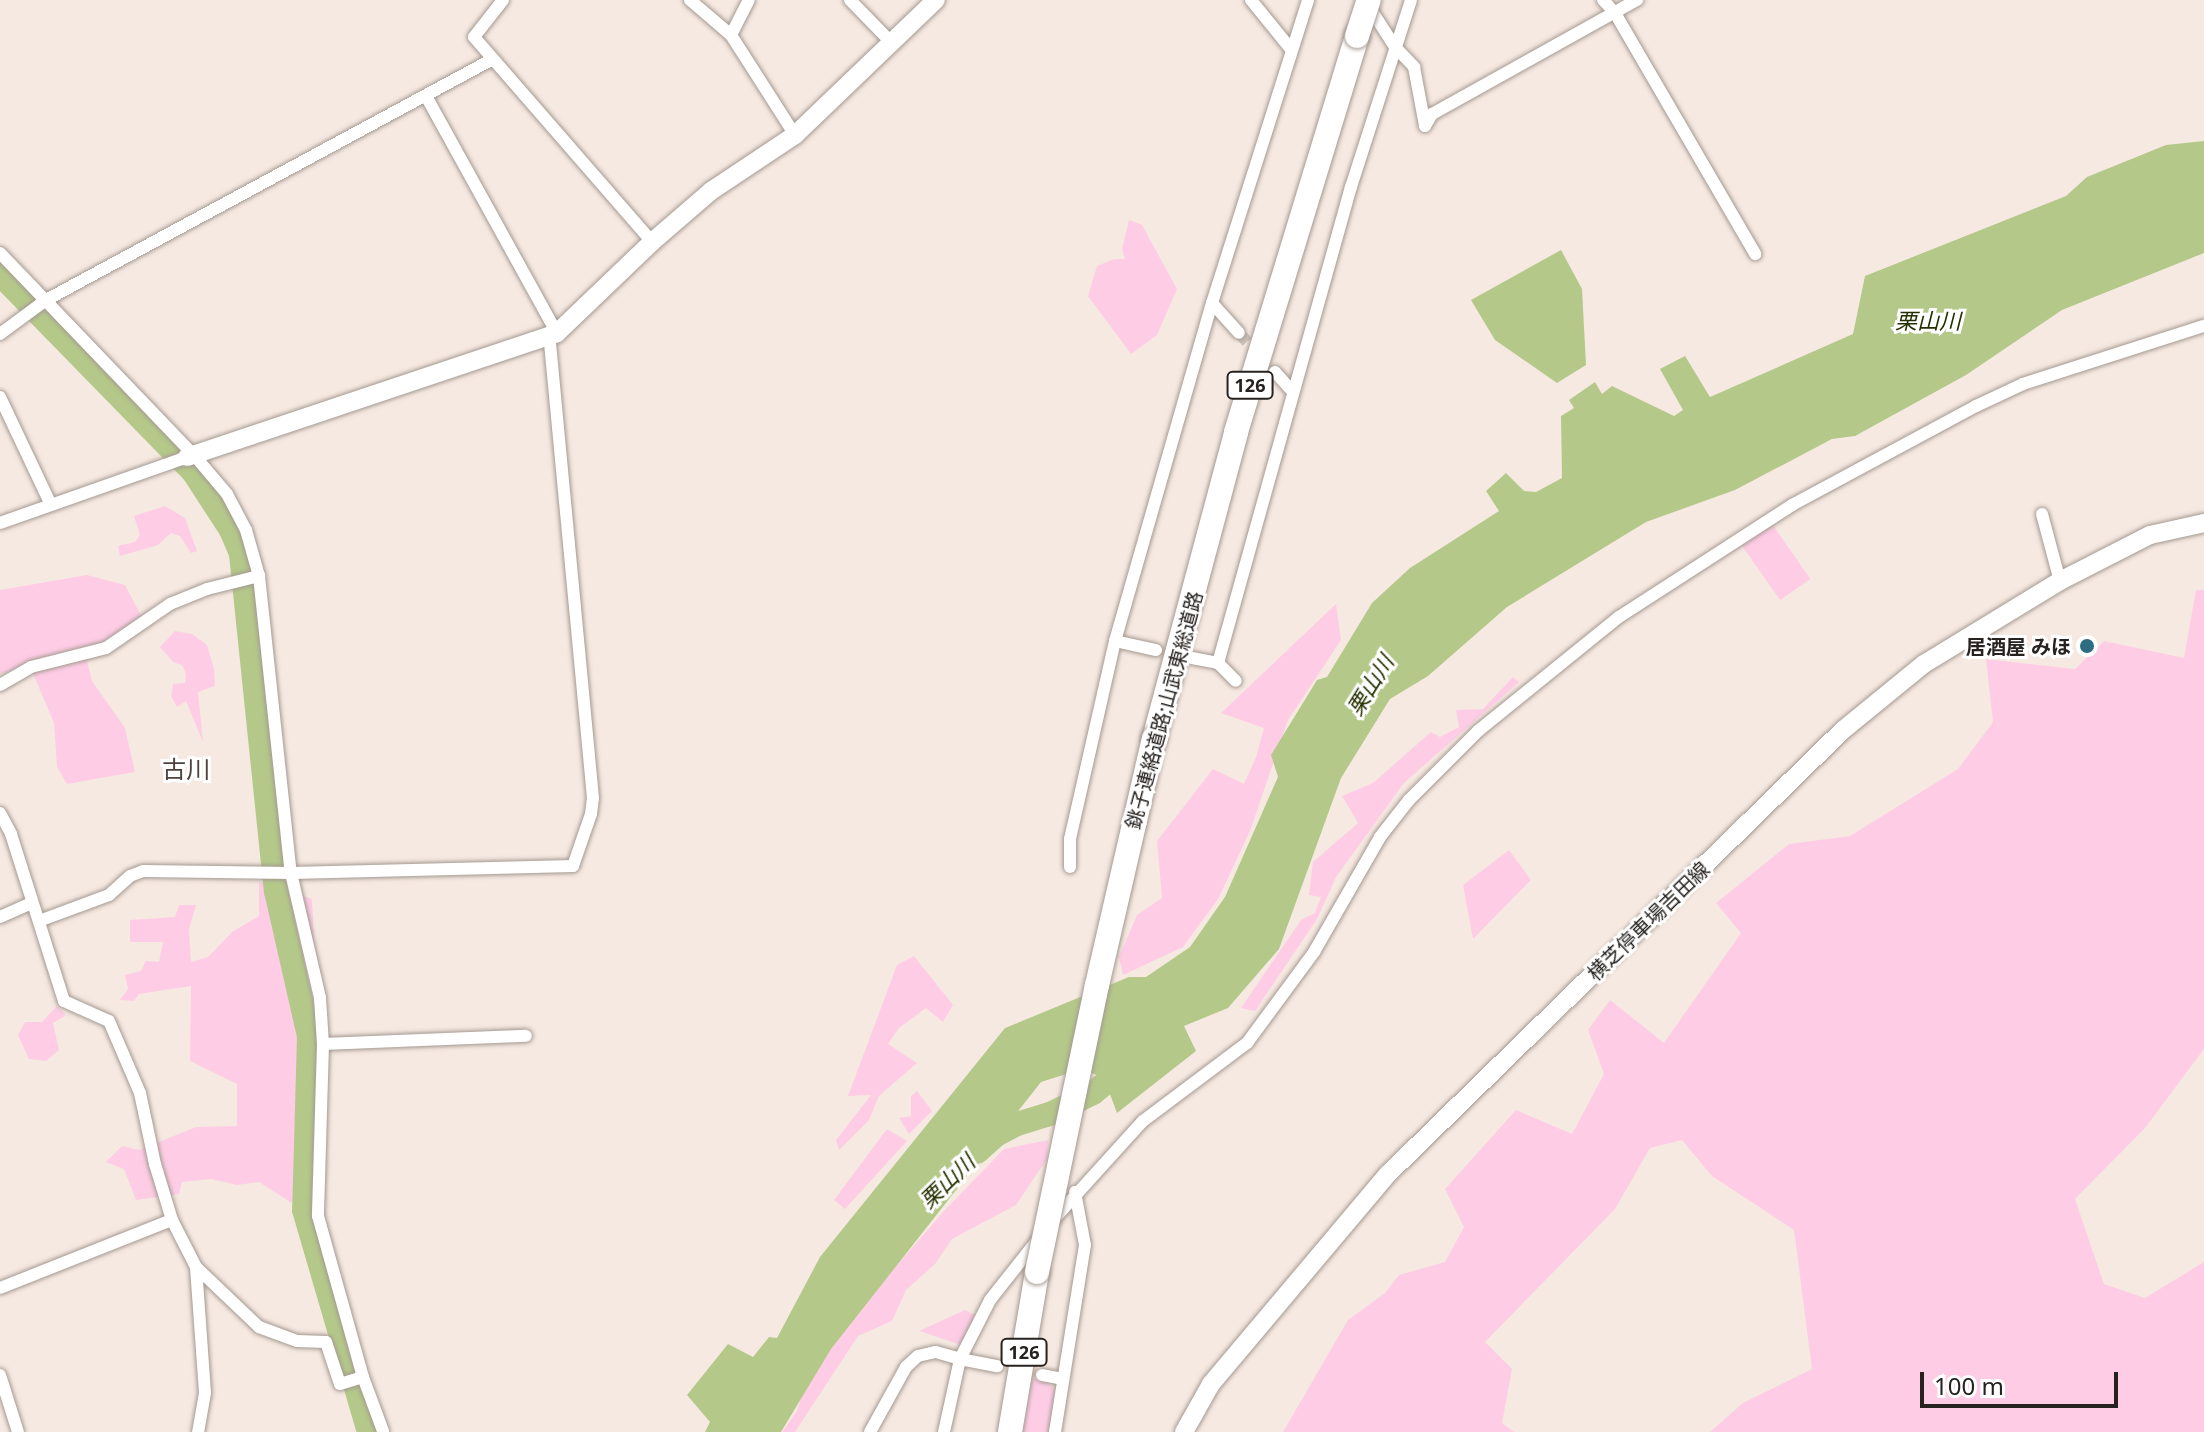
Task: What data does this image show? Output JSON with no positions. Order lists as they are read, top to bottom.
{
  "streets": {
    "highway": ["126", "銚子連絡道路;山武東総道路"],
    "main road": ["横芝停車場吉田線"]
  },
  "districts": ["古川"],
  "water": ["栗山川"],
  "places": ["居酒屋 みほ"],
  "scale_bar": "100 m"
}
